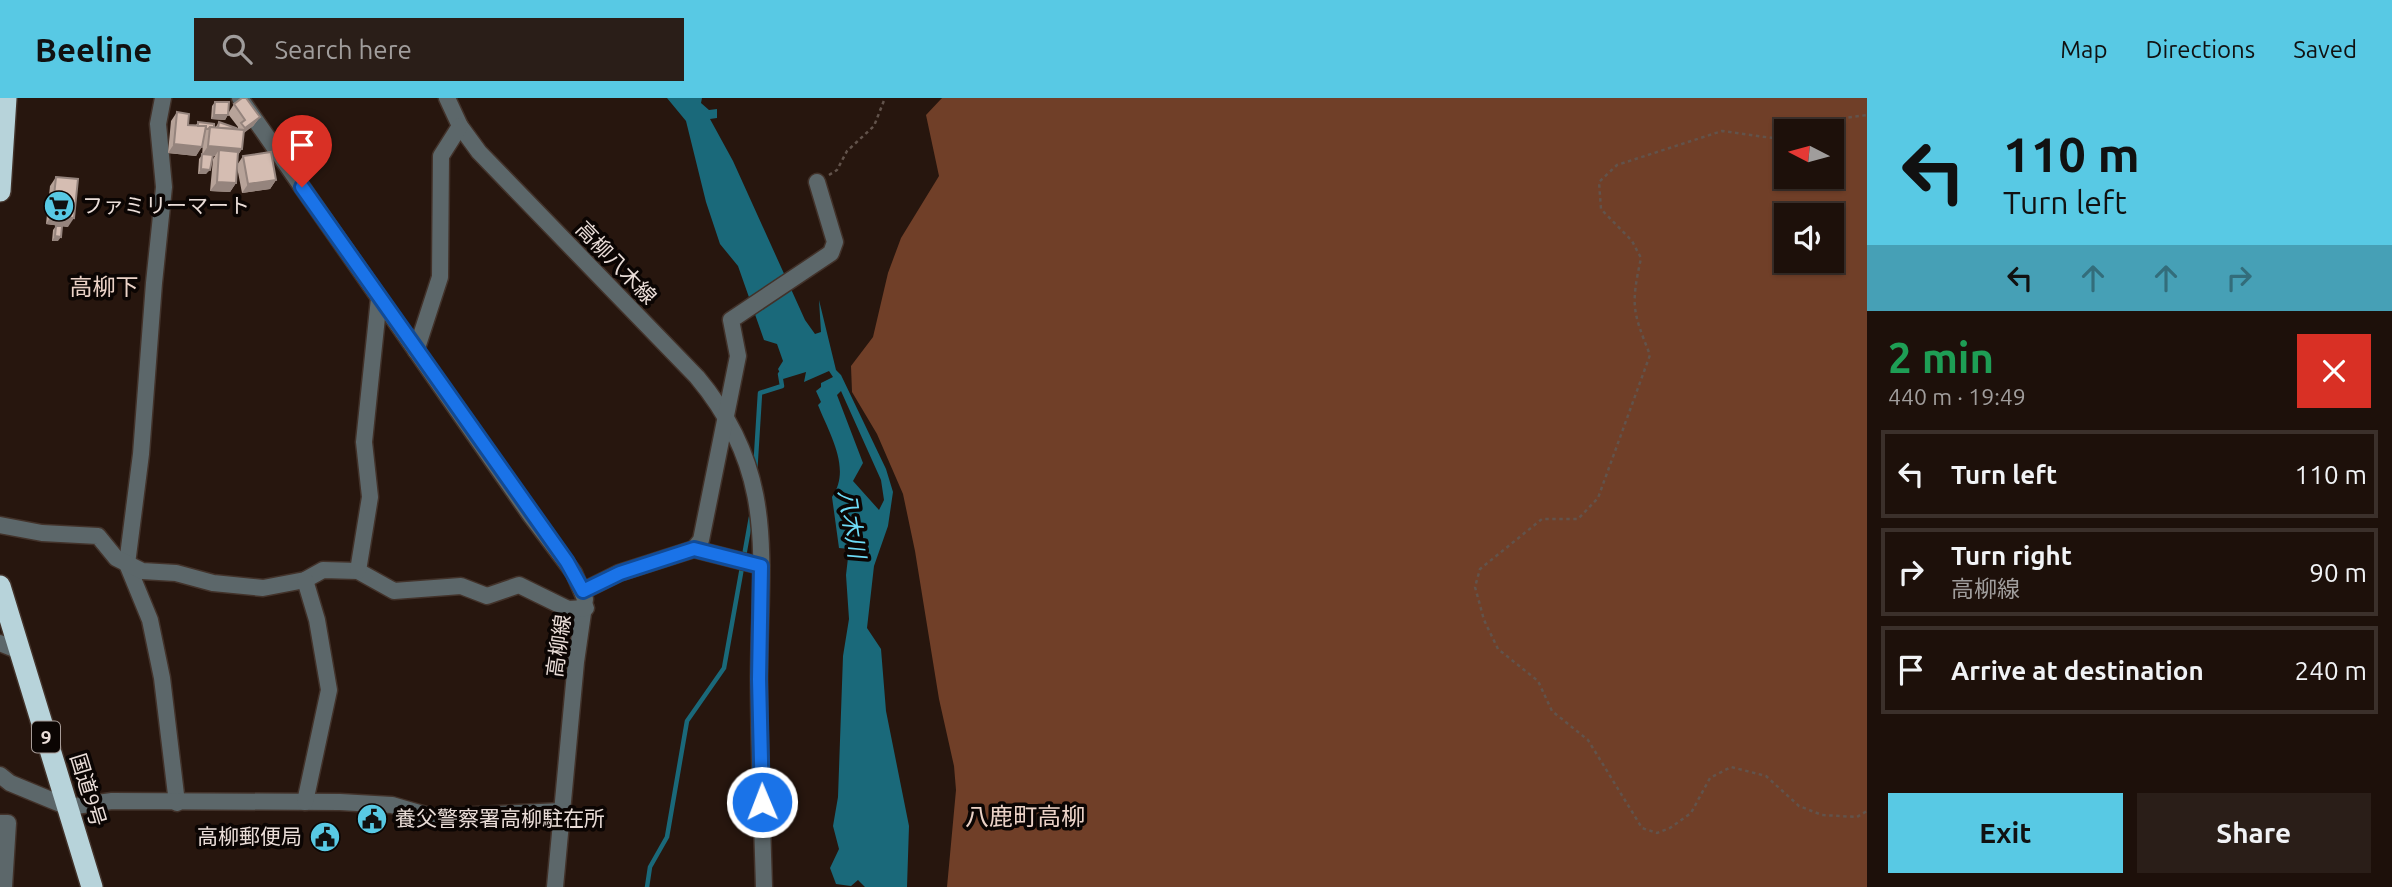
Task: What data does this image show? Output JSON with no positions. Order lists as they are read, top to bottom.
{
  "streets": {
    "highway": ["9", "国道9号"],
    "street": ["高柳八木線", "高柳線"]
  },
  "districts": ["高柳下", "八鹿町高柳"],
  "water": ["八木川"],
  "places": {
    "supermarket": ["ファミリーマート"],
    "public building": ["養父警察署高柳駐在所", "高柳郵便局"]
  },
  "north": "left",
  "page": {
    "header": "Beeline",
    "search": "Search here",
    "nav": ["Map", "Directions", "Saved"],
    "turn": ["110 m", "Turn left"],
    "heading": ["2 min", "440 m · 19:49"],
    "list": [
      {
        "name": "Turn left",
        "value": "110 m"
      },
      {
        "name": "Turn right",
        "note": "高柳線",
        "value": "90 m"
      },
      {
        "name": "Arrive at destination",
        "value": "240 m"
      }
    ],
    "buttons": ["Exit", "Share"]
  }
}
